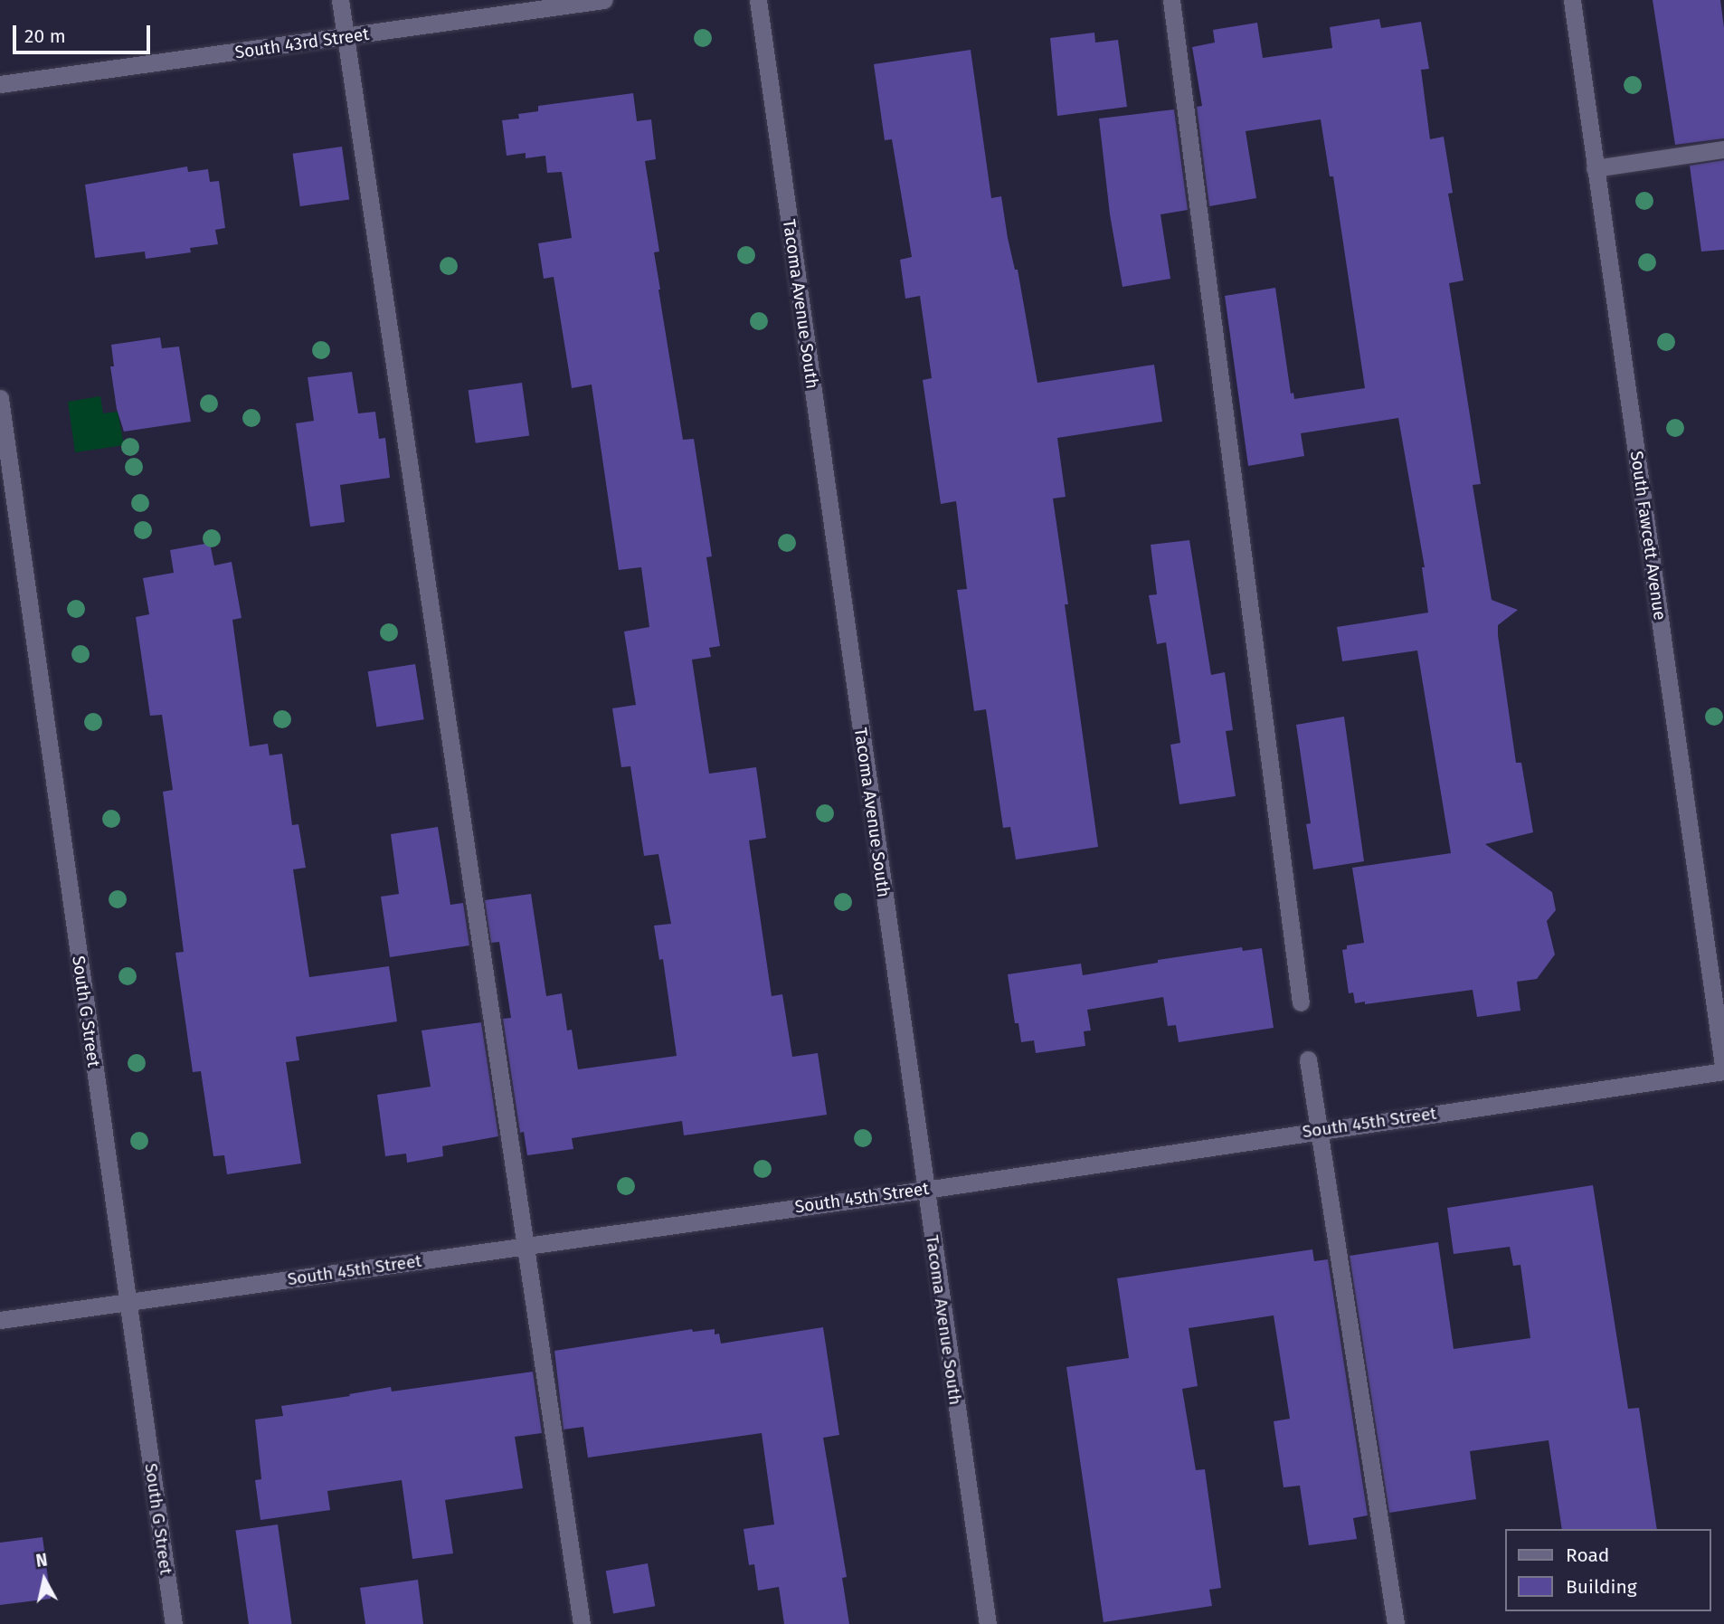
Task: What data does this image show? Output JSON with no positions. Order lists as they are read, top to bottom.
{
  "streets": {
    "street": [
      "South 43rd Street",
      "Tacoma Avenue South",
      "South Fawcett Avenue",
      "South G Street",
      "South 45th Street"
    ]
  },
  "crossings": [
    ["Tacoma Avenue South", "South 45th Street"],
    ["South Fawcett Avenue", "South 45th Street"],
    ["South G Street", "South 45th Street"]
  ],
  "legend": ["Road", "Building"],
  "scale_bar": "20 m",
  "north": "top"
}
